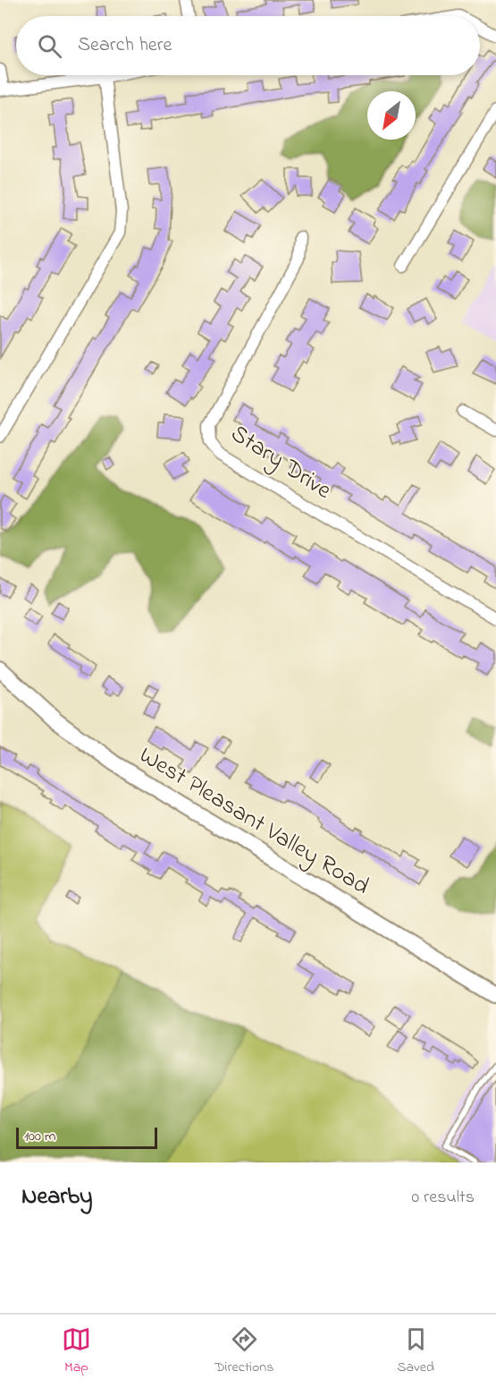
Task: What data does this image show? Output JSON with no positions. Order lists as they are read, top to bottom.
{
  "streets": {
    "main road": ["West Pleasant Valley Road"],
    "street": ["Stary Drive"]
  },
  "scale_bar": "100 m",
  "north": "bottom left",
  "page": {
    "search": "Search here",
    "scale": "100 m",
    "heading": ["Nearby", "0 results"],
    "nav": ["Map", "Directions", "Saved"]
  }
}
